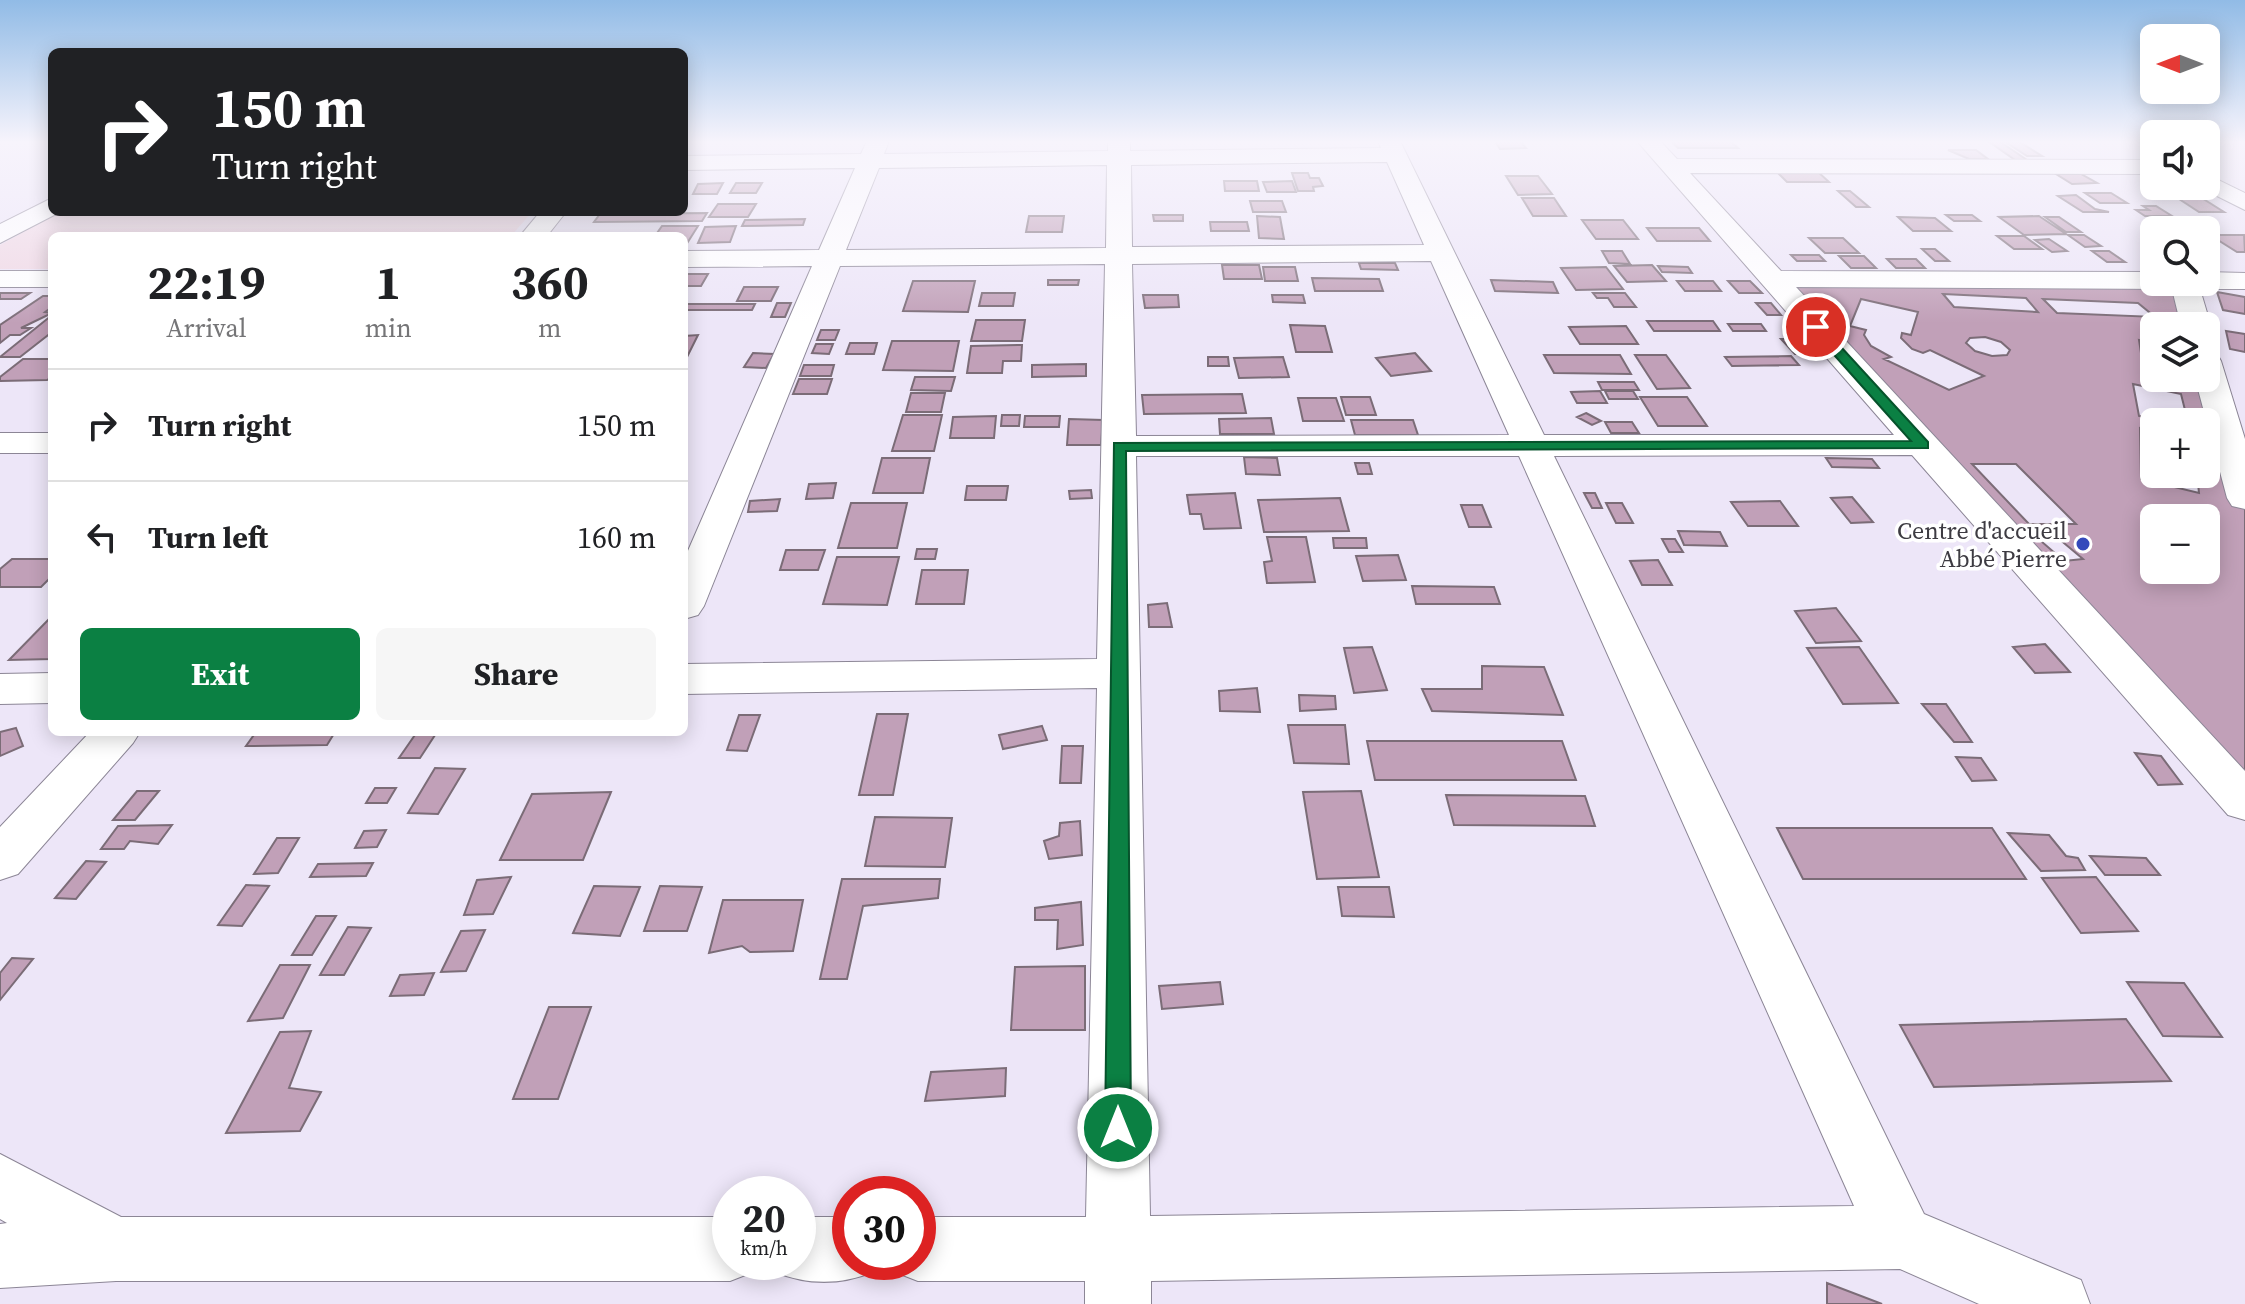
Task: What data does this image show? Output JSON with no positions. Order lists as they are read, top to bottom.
{
  "places": ["Centre d'accueil Abbé Pierre"],
  "north": "left",
  "page": {
    "map_buttons": ["+", "−"],
    "turn": ["150 m", "Turn right"],
    "eta": [
      "22:19",
      "Arrival",
      "1",
      "min",
      "360",
      "m"
    ],
    "list": [
      {
        "name": "Turn right",
        "value": "150 m"
      },
      {
        "name": "Turn left",
        "value": "160 m"
      }
    ],
    "buttons": ["Exit", "Share"],
    "speed": "20 km/h",
    "limit": "30"
  }
}
